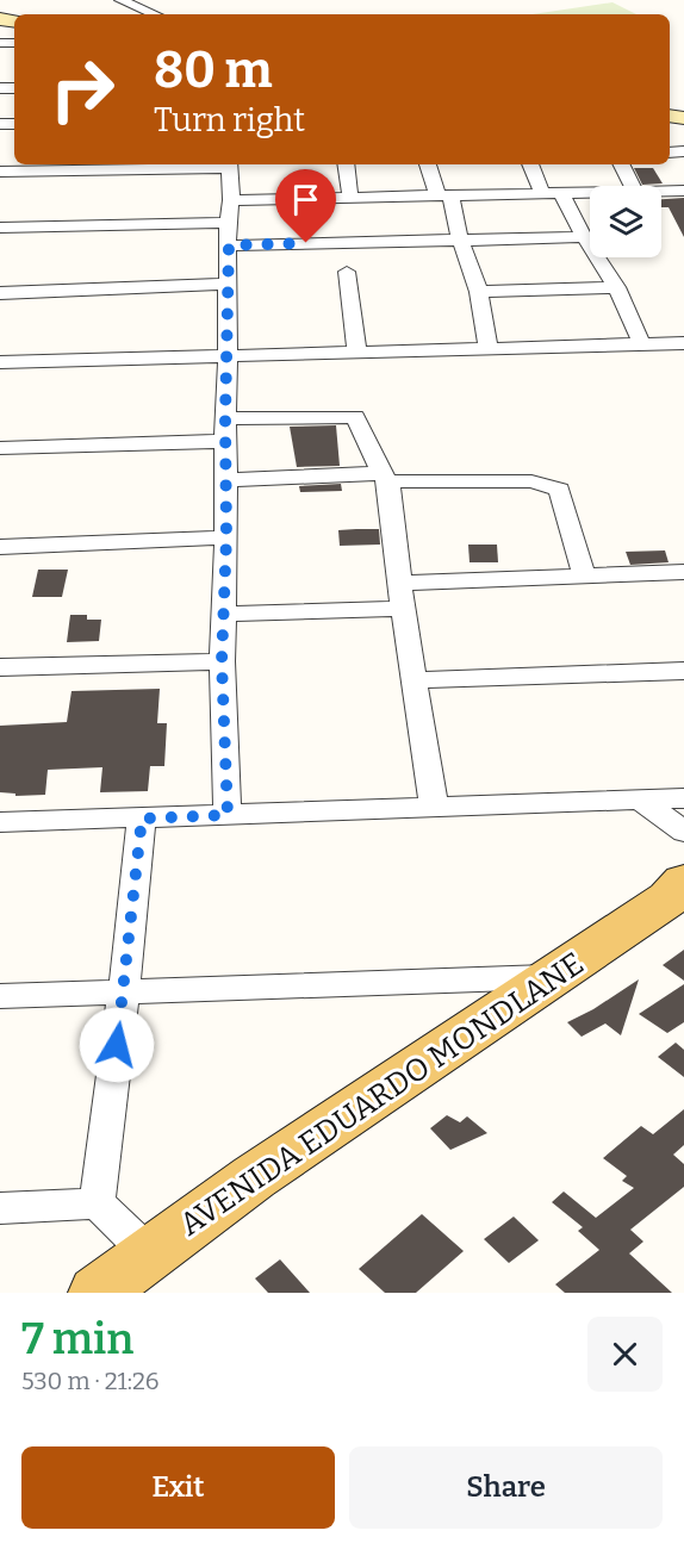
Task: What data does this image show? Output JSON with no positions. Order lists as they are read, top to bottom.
{
  "streets": {
    "main road": ["AVENIDA EDUARDO MONDLANE"]
  },
  "page": {
    "turn": ["80 m", "Turn right"],
    "heading": ["7 min", "530 m · 21:26"],
    "buttons": ["Exit", "Share"]
  }
}
